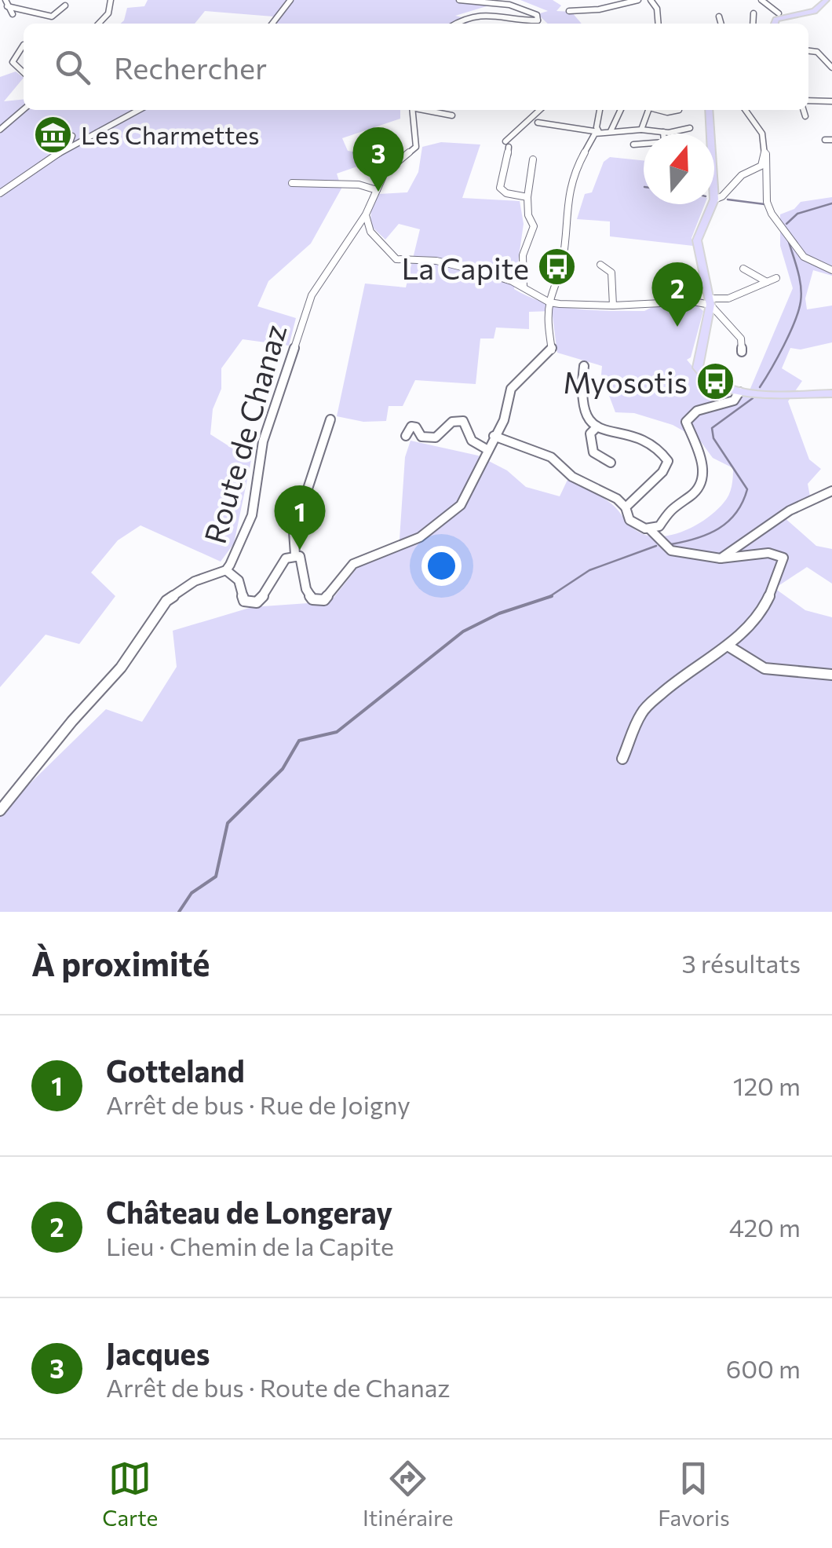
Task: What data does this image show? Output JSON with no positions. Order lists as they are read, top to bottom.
{
  "streets": {
    "street": ["Route de Chanaz"]
  },
  "places": {
    "museum": ["Les Charmettes"],
    "bus stop": ["La Capite", "Myosotis"]
  },
  "north": "top",
  "page": {
    "search": "Rechercher",
    "pins": ["3", "2", "1"],
    "heading": ["À proximité", "3 résultats"],
    "list": [
      {
        "mark": "1",
        "name": "Gotteland",
        "note": "Arrêt de bus · Rue de Joigny",
        "value": "120 m"
      },
      {
        "mark": "2",
        "name": "Château de Longeray",
        "note": "Lieu · Chemin de la Capite",
        "value": "420 m"
      },
      {
        "mark": "3",
        "name": "Jacques",
        "note": "Arrêt de bus · Route de Chanaz",
        "value": "600 m"
      }
    ],
    "nav": ["Carte", "Itinéraire", "Favoris"]
  }
}
